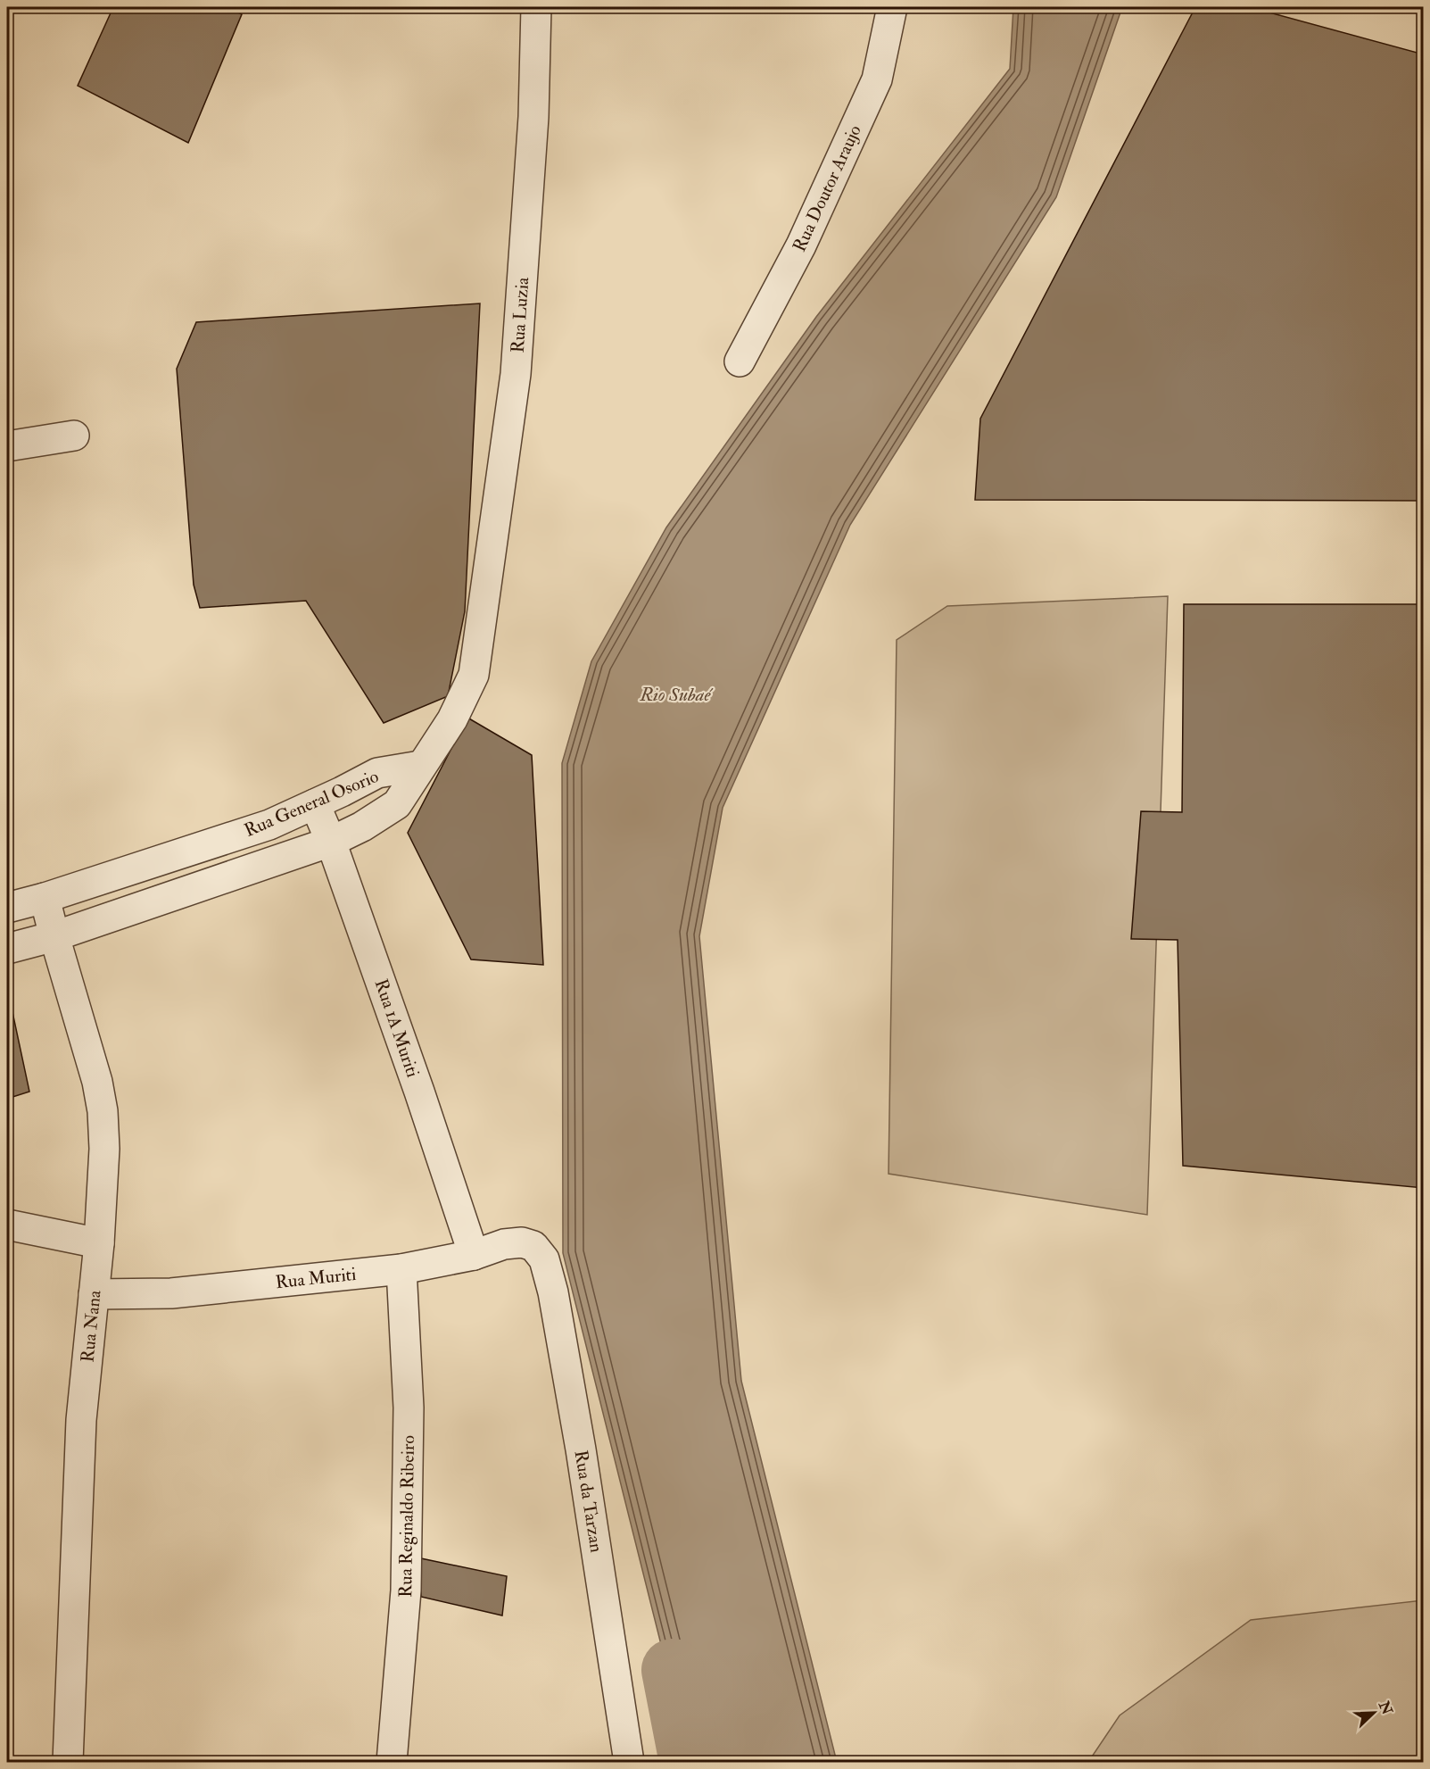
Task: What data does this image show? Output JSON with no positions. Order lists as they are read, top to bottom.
{
  "streets": {
    "street": [
      "Rua Doutor Araujo",
      "Rua Luzia",
      "Rua General Osorio",
      "Rua 1A Muriti",
      "Rua Muriti",
      "Rua Nana",
      "Rua da Tarzan",
      "Rua Reginaldo Ribeiro"
    ]
  },
  "crossings": [
    ["Rua Luzia", "Rua General Osorio"],
    ["Rua General Osorio", "Rua 1A Muriti"],
    ["Rua General Osorio", "Rua Nana"],
    ["Rua 1A Muriti", "Rua Muriti"],
    ["Rua Muriti", "Rua Nana"],
    ["Rua Muriti", "Rua da Tarzan"],
    ["Rua Muriti", "Rua Reginaldo Ribeiro"]
  ],
  "water": ["Rio Subaé"],
  "north": "top right"
}
